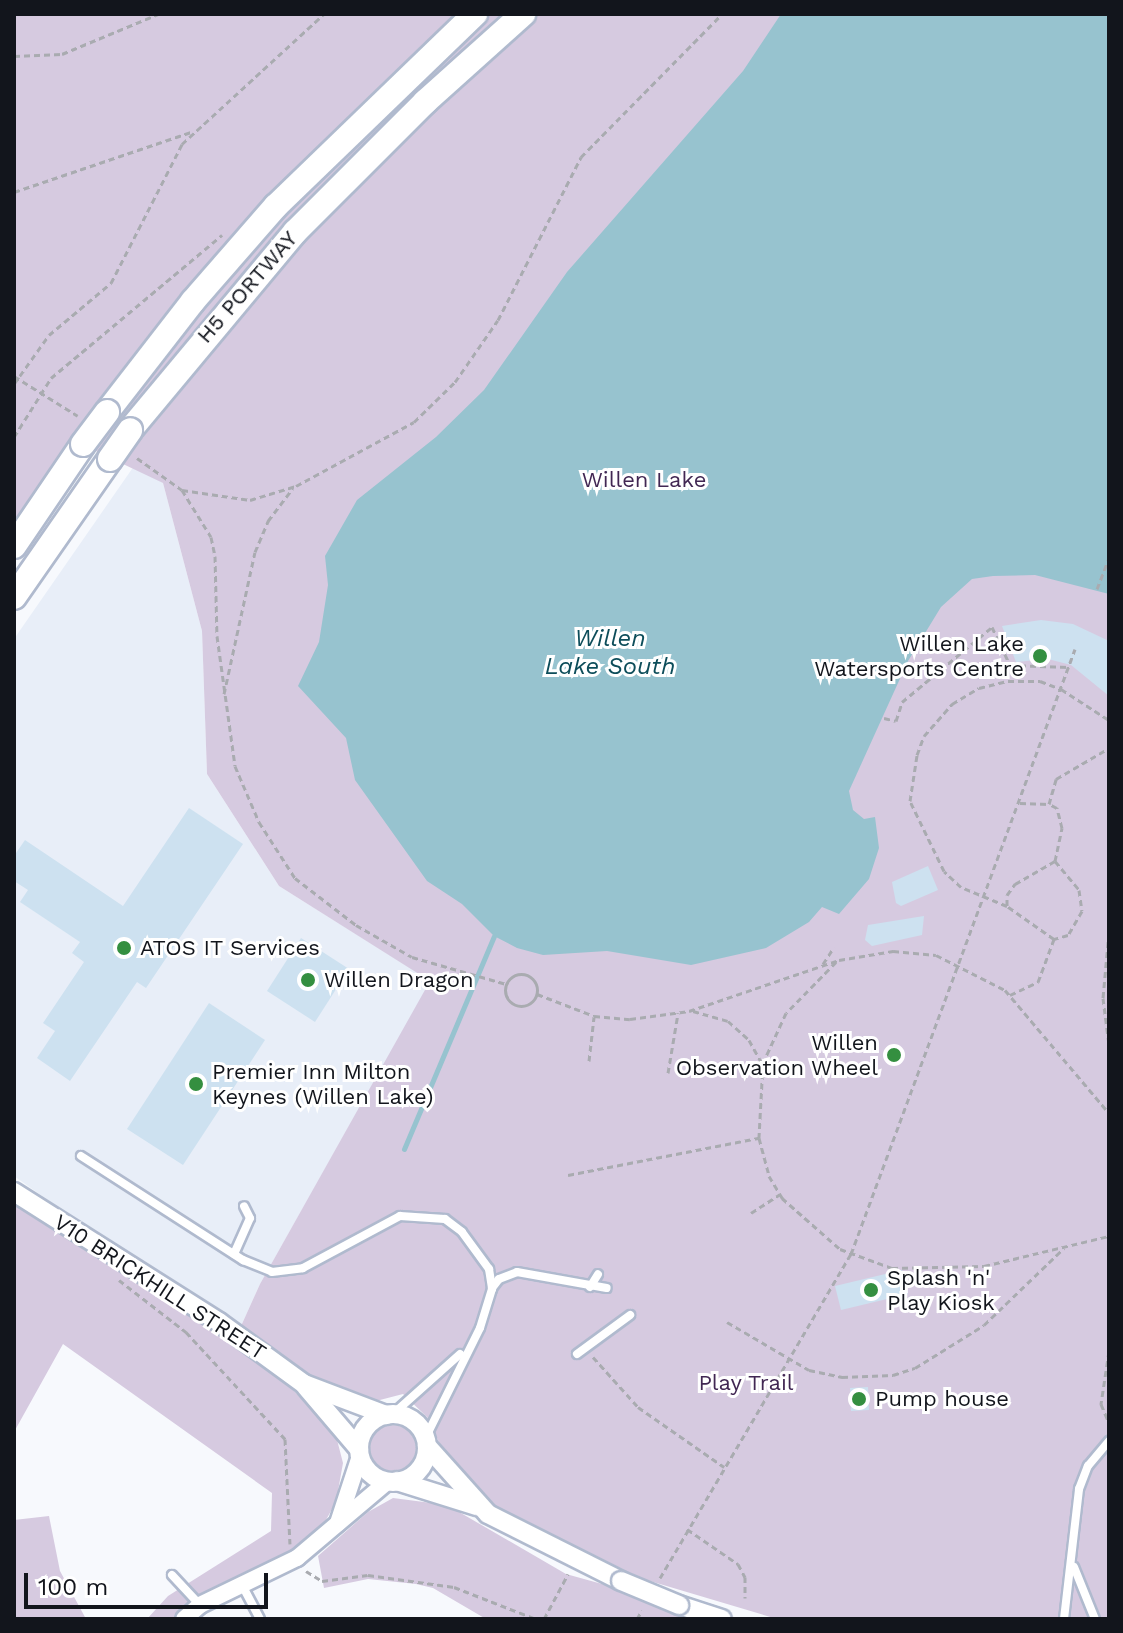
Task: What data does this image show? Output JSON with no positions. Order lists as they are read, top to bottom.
{
  "streets": {
    "main road": ["H5 PORTWAY"],
    "street": ["V10 BRICKHILL STREET"]
  },
  "water": ["Willen Lake South"],
  "parks": ["Willen Lake", "Play Trail"],
  "places": [
    "Willen Lake Watersports Centre",
    "ATOS IT Services",
    "Willen Dragon",
    "Willen Observation Wheel",
    "Premier Inn Milton Keynes (Willen Lake)",
    "Splash 'n' Play Kiosk",
    "Pump house"
  ],
  "scale_bar": "100 m"
}
